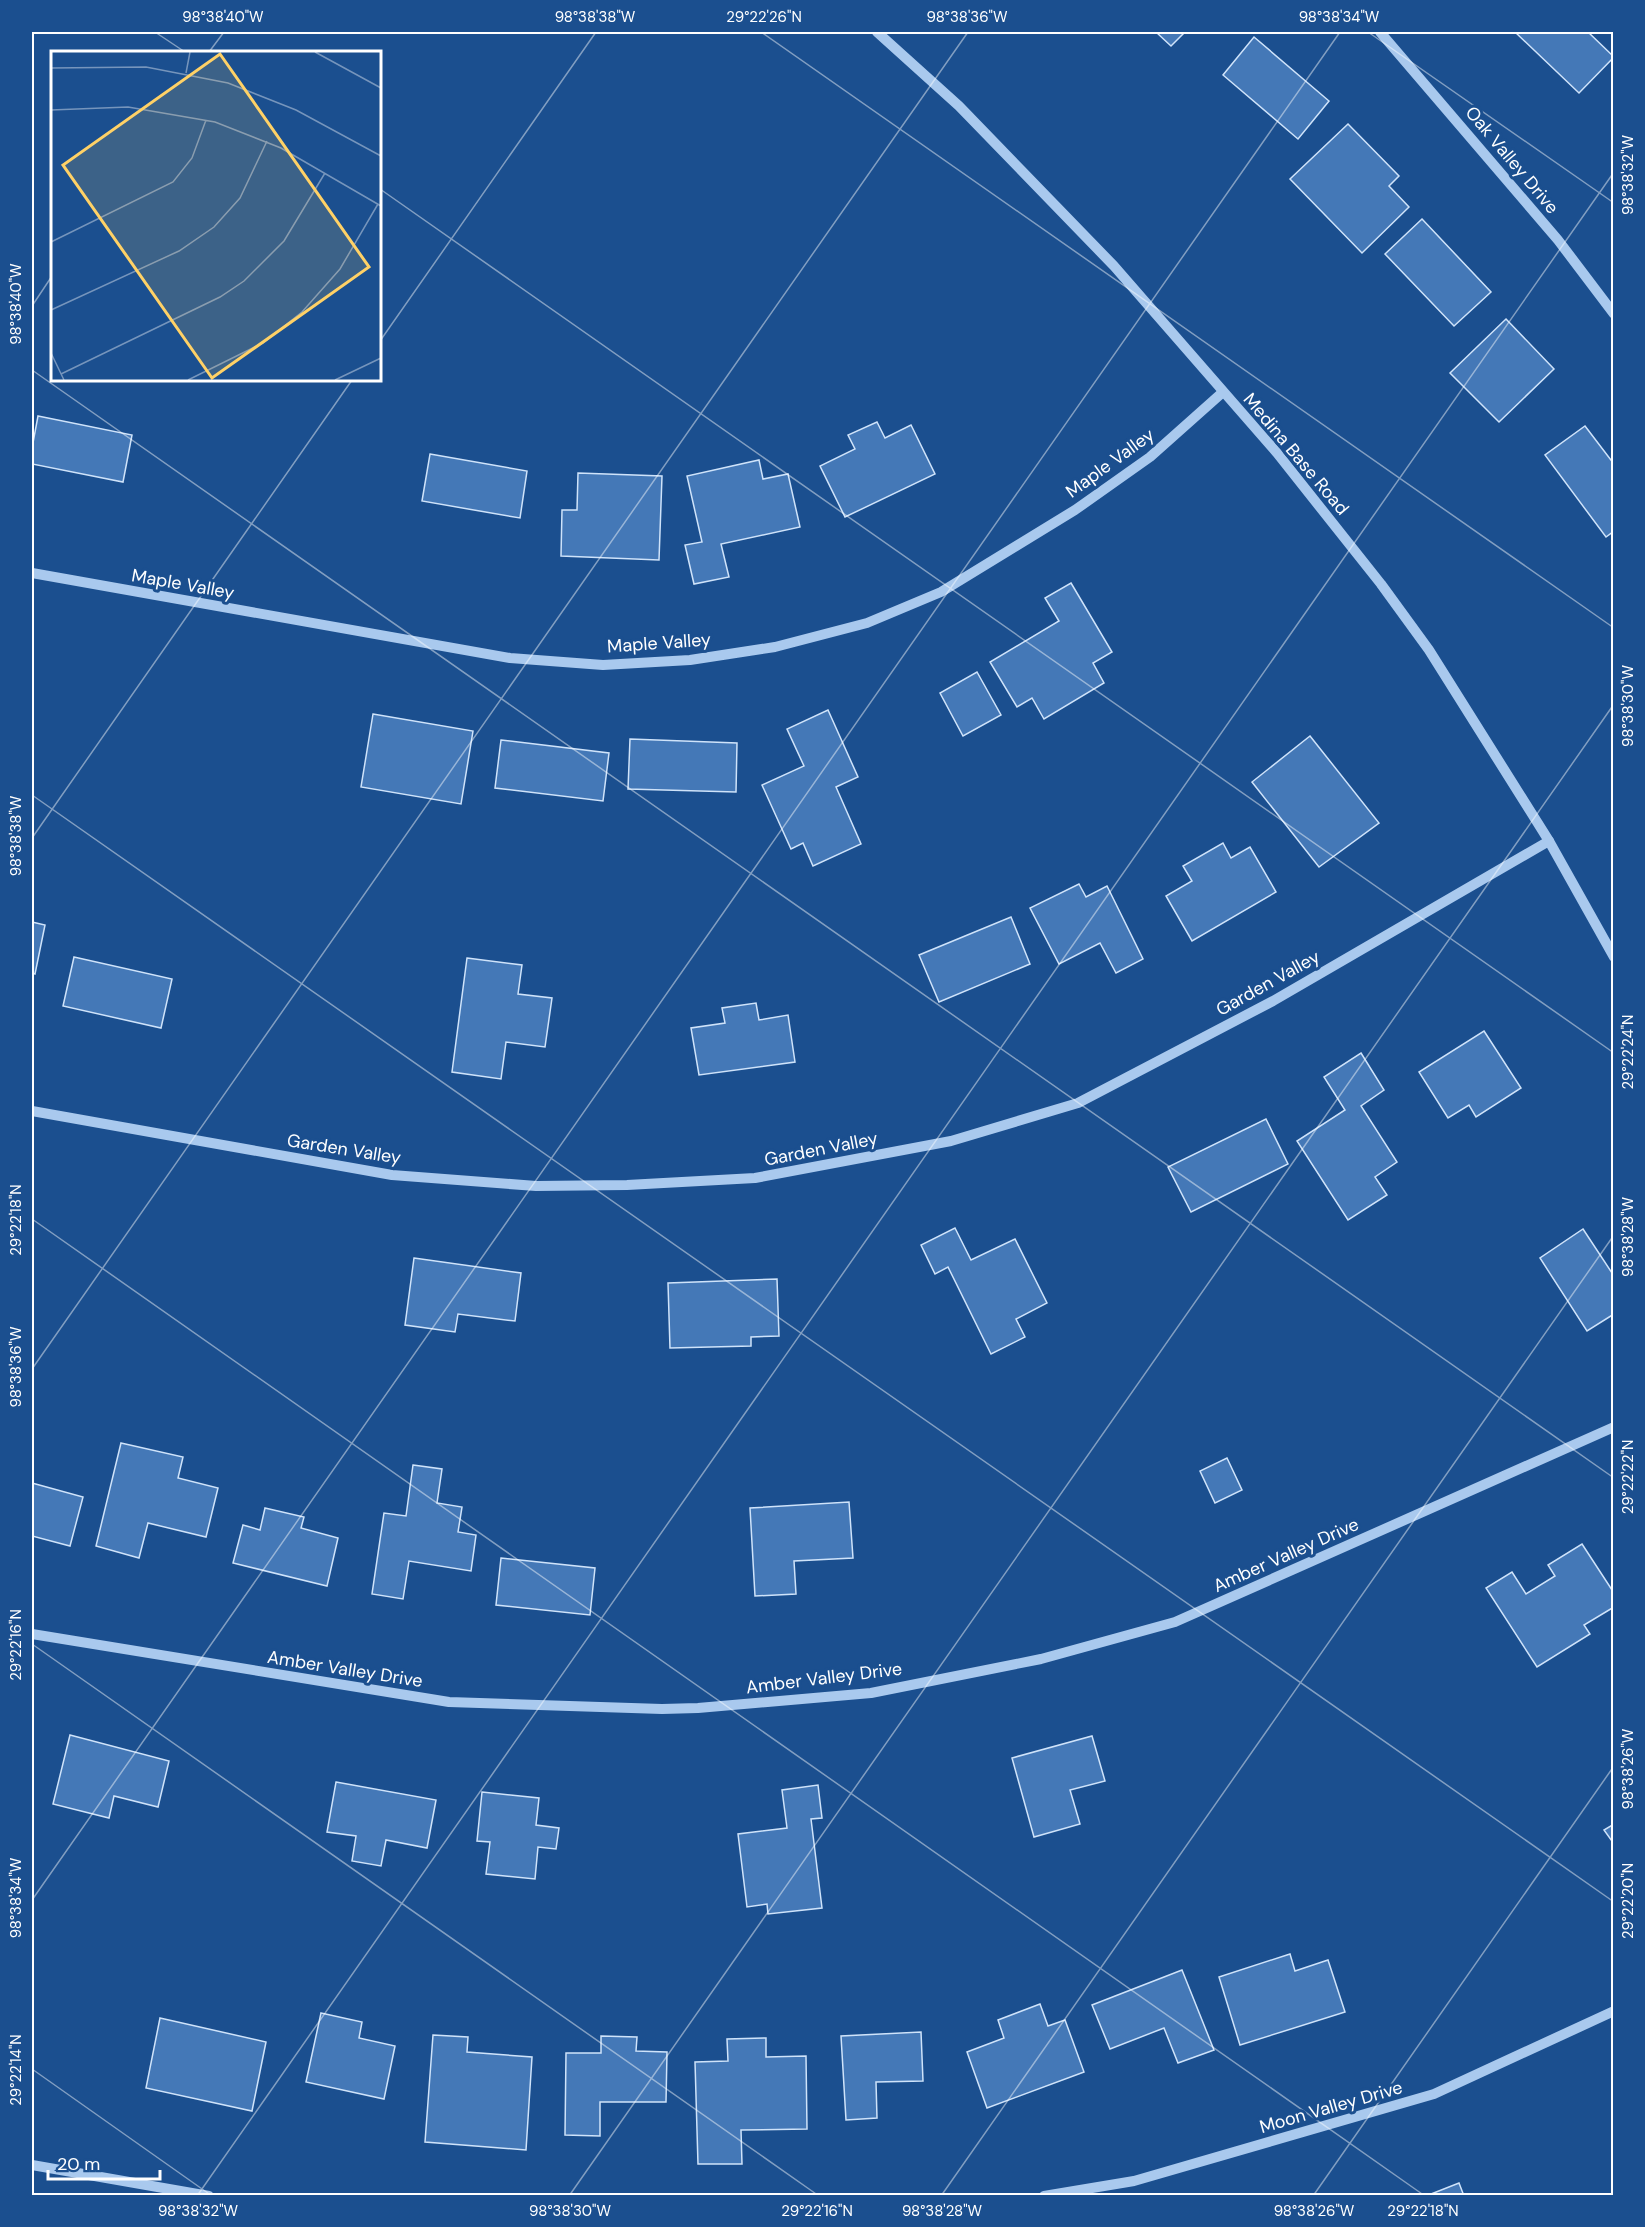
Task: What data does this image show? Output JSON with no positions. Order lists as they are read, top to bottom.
{
  "streets": {
    "street": [
      "Oak Valley Drive",
      "Medina Base Road",
      "Maple Valley",
      "Garden Valley",
      "Amber Valley Drive",
      "Moon Valley Drive"
    ]
  },
  "crossings": [
    ["Medina Base Road", "Maple Valley"],
    ["Medina Base Road", "Garden Valley"]
  ],
  "scale_bar": "20 m",
  "coordinates": [
    "98°38'40\"W",
    "98°38'38\"W",
    "29°22'26\"N",
    "98°38'36\"W",
    "98°38'34\"W",
    "98°38'32\"W",
    "98°38'30\"W",
    "29°22'24\"N",
    "29°22'18\"N",
    "98°38'28\"W",
    "29°22'22\"N",
    "29°22'16\"N",
    "98°38'26\"W",
    "29°22'20\"N",
    "29°22'14\"N"
  ]
}
